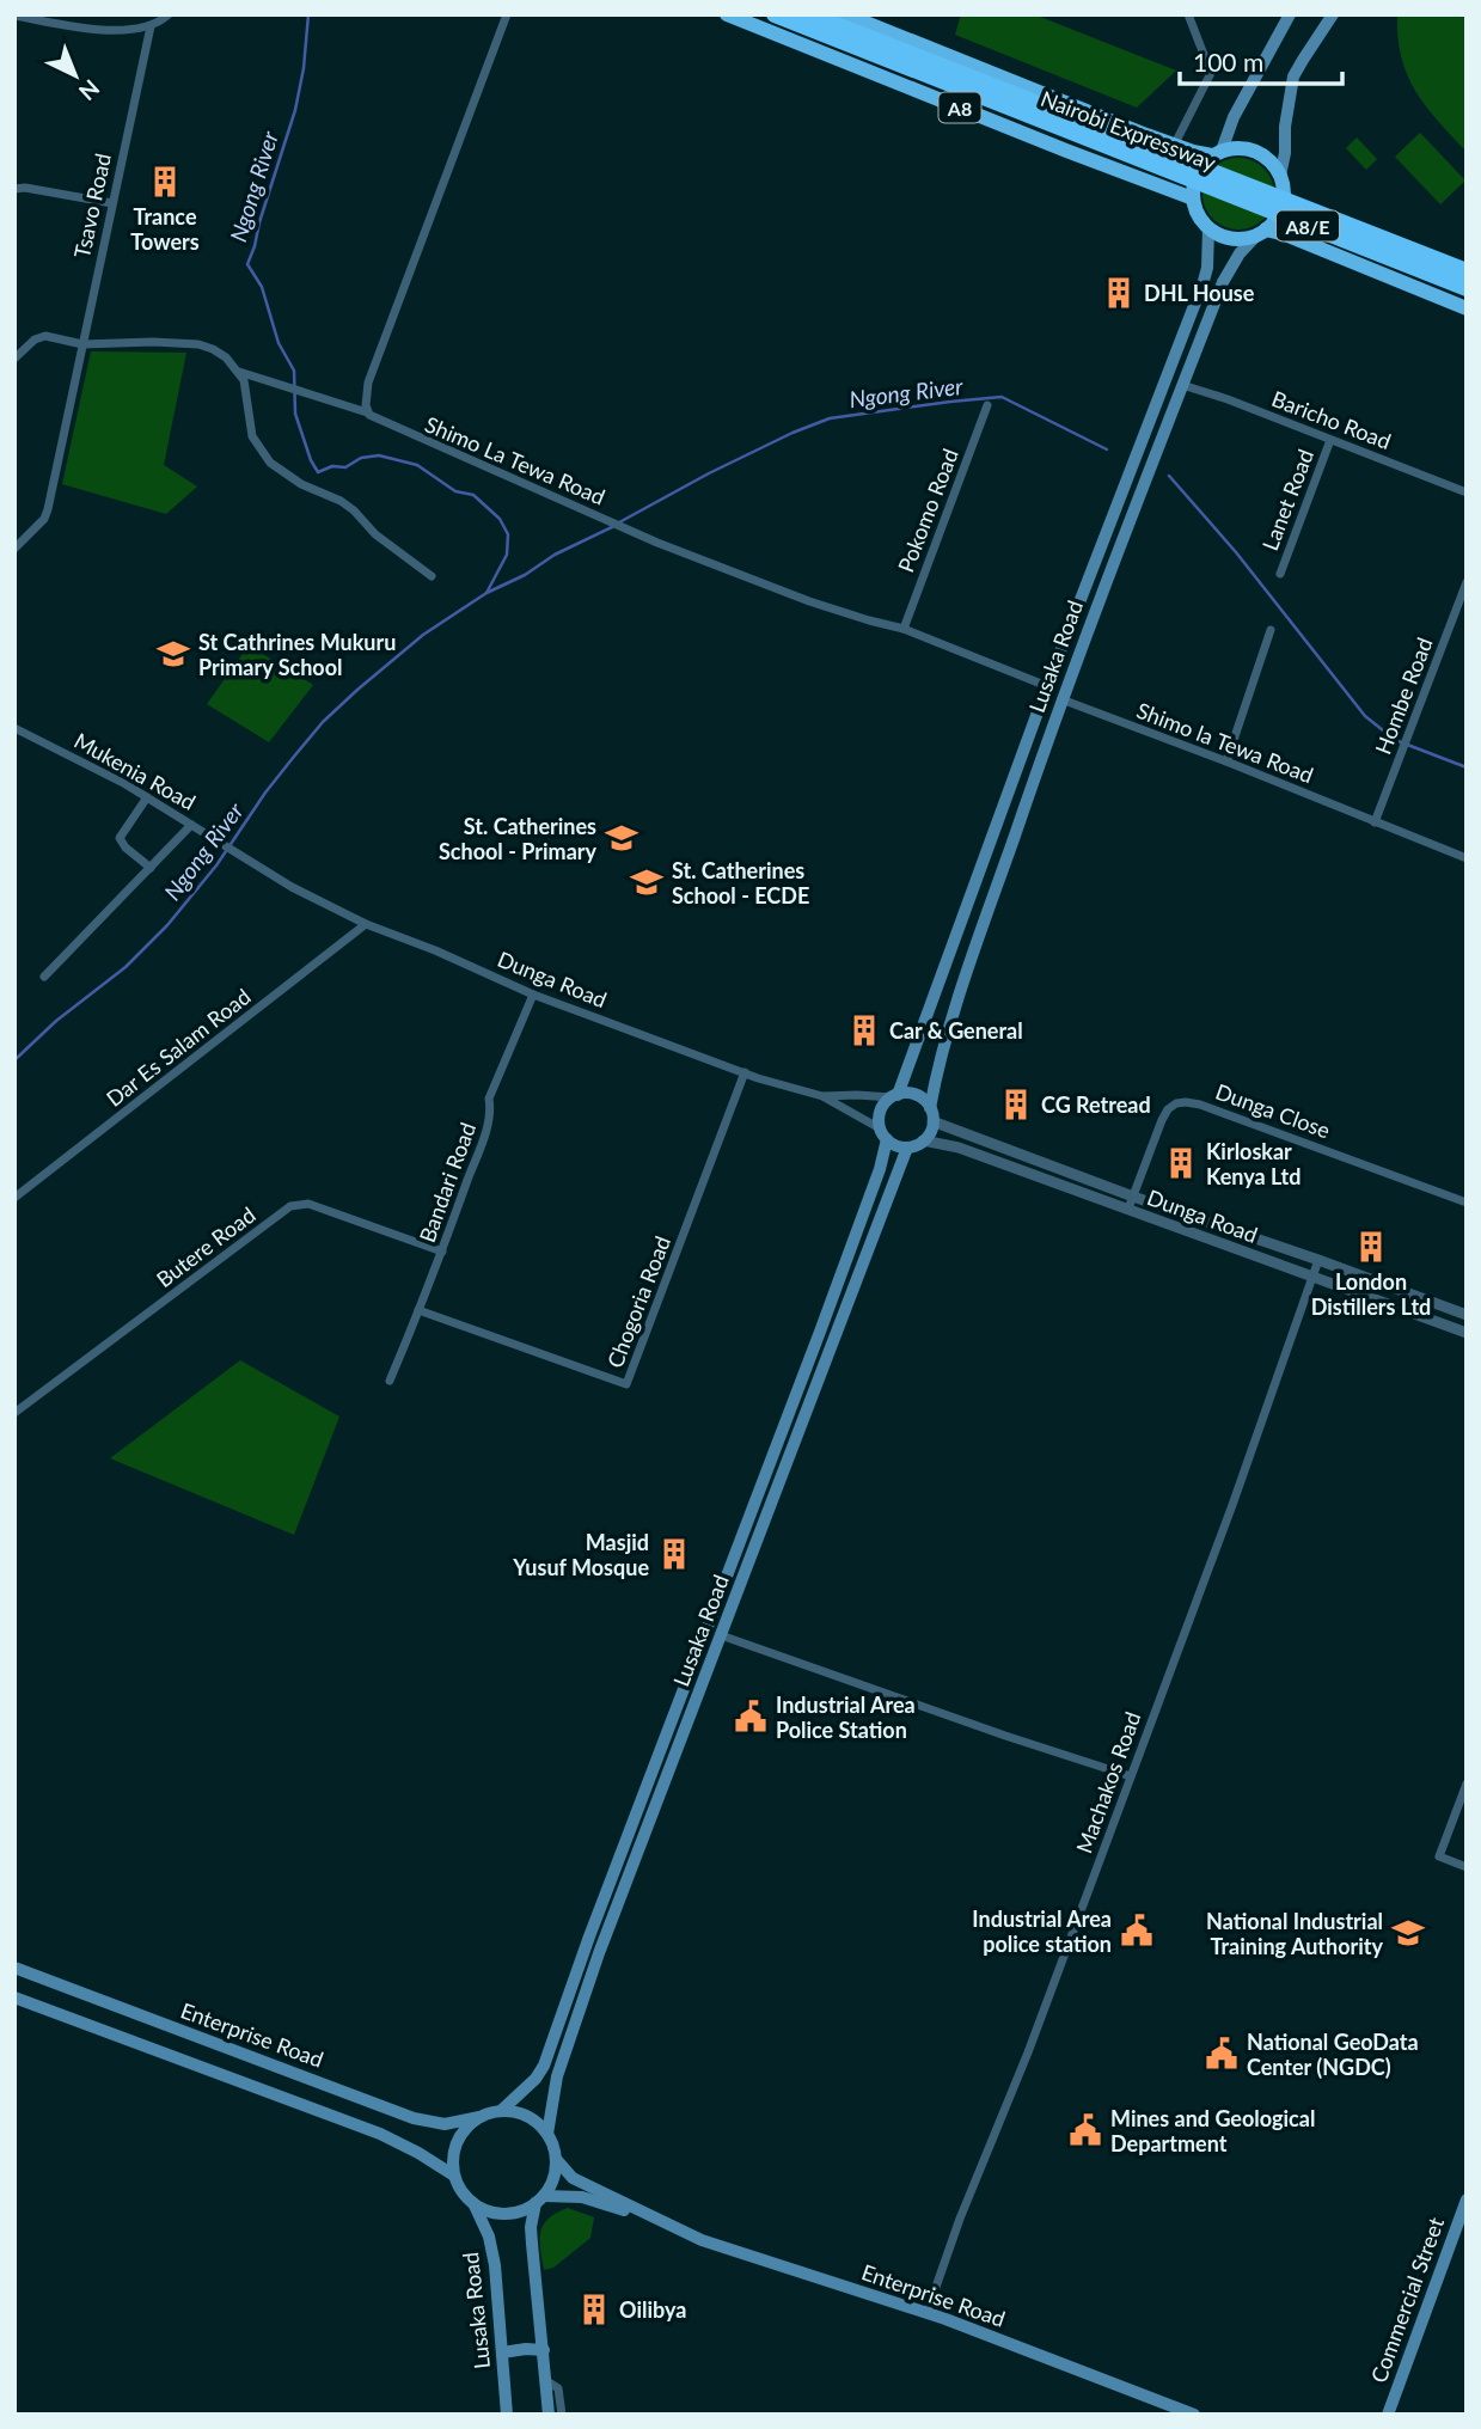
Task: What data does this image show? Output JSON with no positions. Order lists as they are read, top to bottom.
{
  "streets": {
    "highway": ["A8", "Nairobi Expressway", "A8/E"],
    "main road": ["Lusaka Road", "Enterprise Road", "Commercial Street"],
    "street": [
      "Tsavo Road",
      "Baricho Road",
      "Shimo La Tewa Road",
      "Lanet Road",
      "Pokomo Road",
      "Hombe Road",
      "Shimo la Tewa Road",
      "Mukenia Road",
      "Dunga Road",
      "Dar Es Salam Road",
      "Dunga Close",
      "Bandari Road",
      "Butere Road",
      "Chogoria Road",
      "Machakos Road"
    ]
  },
  "crossings": [
    ["A8", "Lusaka Road"],
    ["Tsavo Road", "Shimo La Tewa Road"],
    ["Baricho Road", "Lanet Road"],
    ["Baricho Road", "Lusaka Road"],
    ["Shimo La Tewa Road", "Pokomo Road"],
    ["Shimo La Tewa Road", "Lusaka Road"],
    ["Lusaka Road", "Shimo la Tewa Road"],
    ["Lusaka Road", "Dunga Road"],
    ["Lusaka Road", "Enterprise Road"],
    ["Hombe Road", "Shimo la Tewa Road"],
    ["Mukenia Road", "Dunga Road"],
    ["Mukenia Road", "Dar Es Salam Road"],
    ["Dunga Road", "Dar Es Salam Road"],
    ["Dunga Road", "Dunga Close"],
    ["Dunga Road", "Bandari Road"],
    ["Dunga Road", "Chogoria Road"],
    ["Dunga Road", "Machakos Road"],
    ["Bandari Road", "Butere Road"],
    ["Bandari Road", "Chogoria Road"],
    ["Machakos Road", "Enterprise Road"]
  ],
  "water": ["Ngong River"],
  "places": {
    "building": [
      "Trance Towers",
      "DHL House",
      "Car & General",
      "CG Retread",
      "Kirloskar Kenya Ltd",
      "London Distillers Ltd",
      "Masjid Yusuf Mosque",
      "Oilibya"
    ],
    "school or university": [
      "St Cathrines Mukuru Primary School",
      "St. Catherines School - Primary",
      "St. Catherines School - ECDE",
      "National Industrial Training Authority"
    ],
    "public building": [
      "Industrial Area Police Station",
      "Industrial Area police station",
      "National GeoData Center (NGDC)",
      "Mines and Geological Department"
    ]
  },
  "scale_bar": "100 m",
  "north": "bottom right"
}
